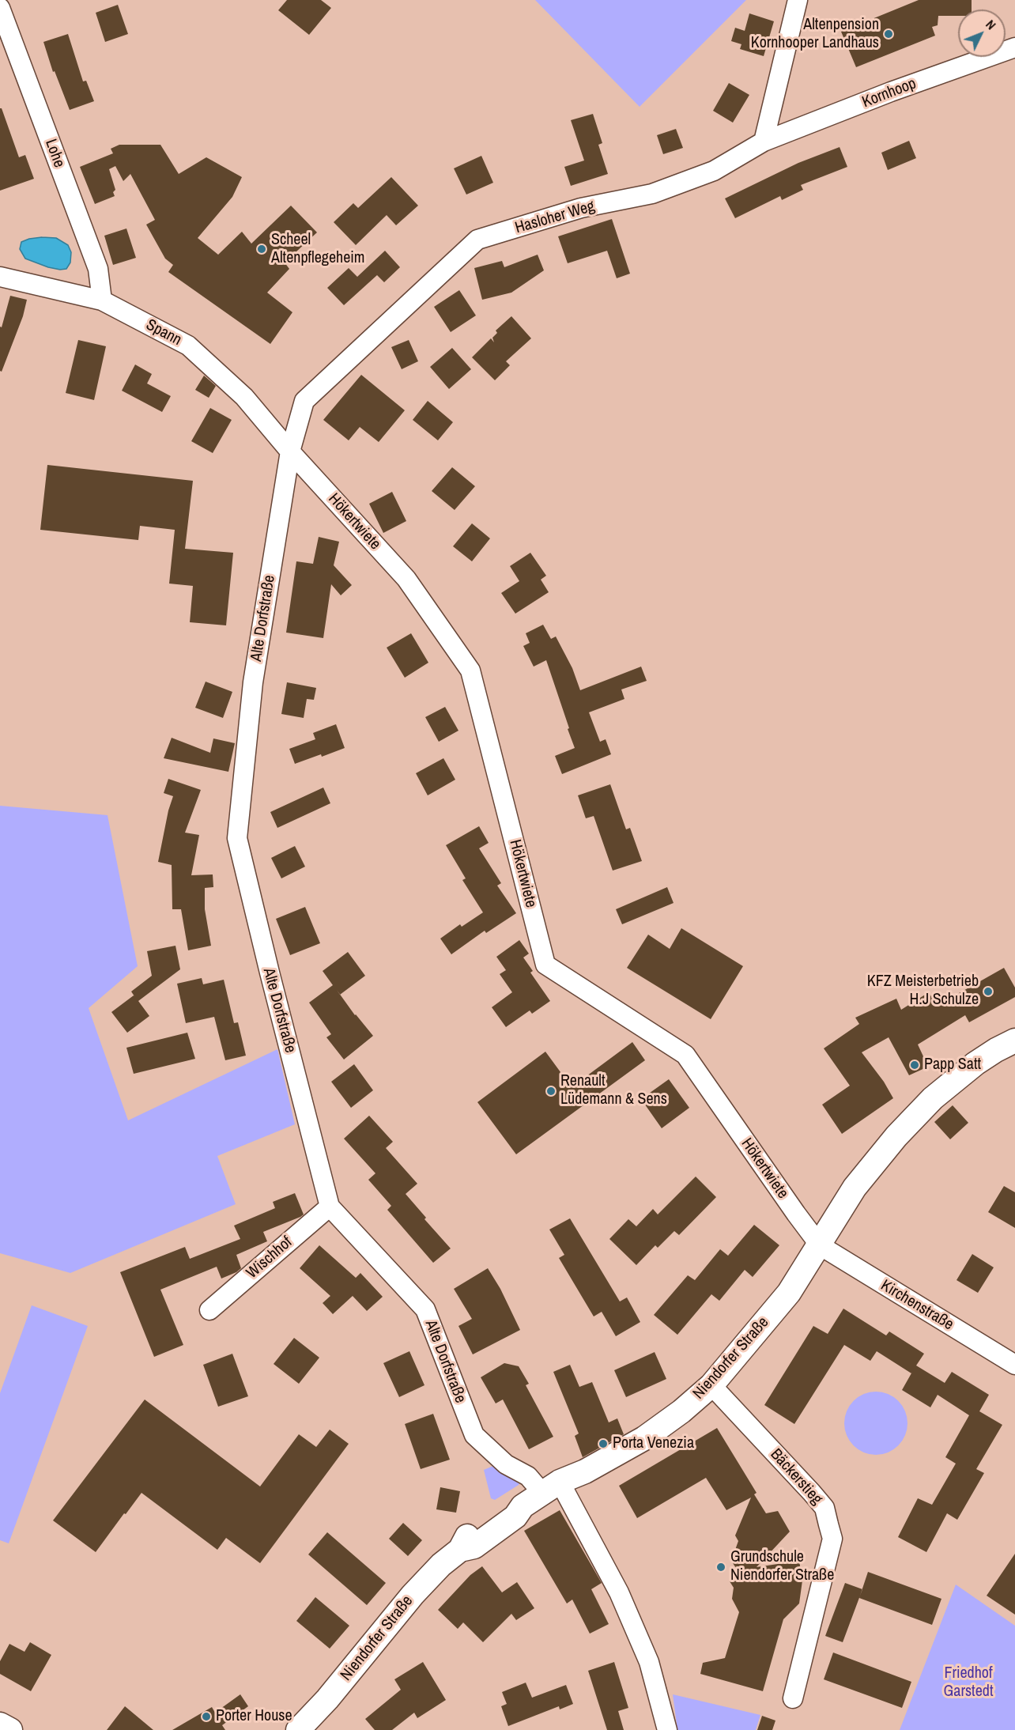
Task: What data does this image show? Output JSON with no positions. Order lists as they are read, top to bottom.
{
  "streets": {
    "main road": ["Niendorfer Straße"],
    "street": [
      "Kornhoop",
      "Lohe",
      "Hasloher Weg",
      "Spann",
      "Hökertwiete",
      "Alte Dorfstraße",
      "Wischhof",
      "Kirchenstraße",
      "Bäckerstieg"
    ]
  },
  "crossings": [
    ["Kornhoop", "Hasloher Weg"],
    ["Lohe", "Spann"],
    ["Hasloher Weg", "Spann"],
    ["Hasloher Weg", "Hökertwiete"],
    ["Hasloher Weg", "Alte Dorfstraße"],
    ["Spann", "Hökertwiete"],
    ["Spann", "Alte Dorfstraße"],
    ["Hökertwiete", "Alte Dorfstraße"],
    ["Hökertwiete", "Kirchenstraße"],
    ["Hökertwiete", "Niendorfer Straße"],
    ["Alte Dorfstraße", "Wischhof"],
    ["Alte Dorfstraße", "Niendorfer Straße"],
    ["Kirchenstraße", "Niendorfer Straße"],
    ["Niendorfer Straße", "Bäckerstieg"]
  ],
  "parks": ["Friedhof Garstedt"],
  "places": [
    "Altenpension Kornhooper Landhaus",
    "Scheel Altenpflegeheim",
    "KFZ Meisterbetrieb H.J Schulze",
    "Papp Satt",
    "Renault Lüdemann & Sens",
    "Porta Venezia",
    "Grundschule Niendorfer Straße",
    "Porter House"
  ],
  "north": "top right"
}
